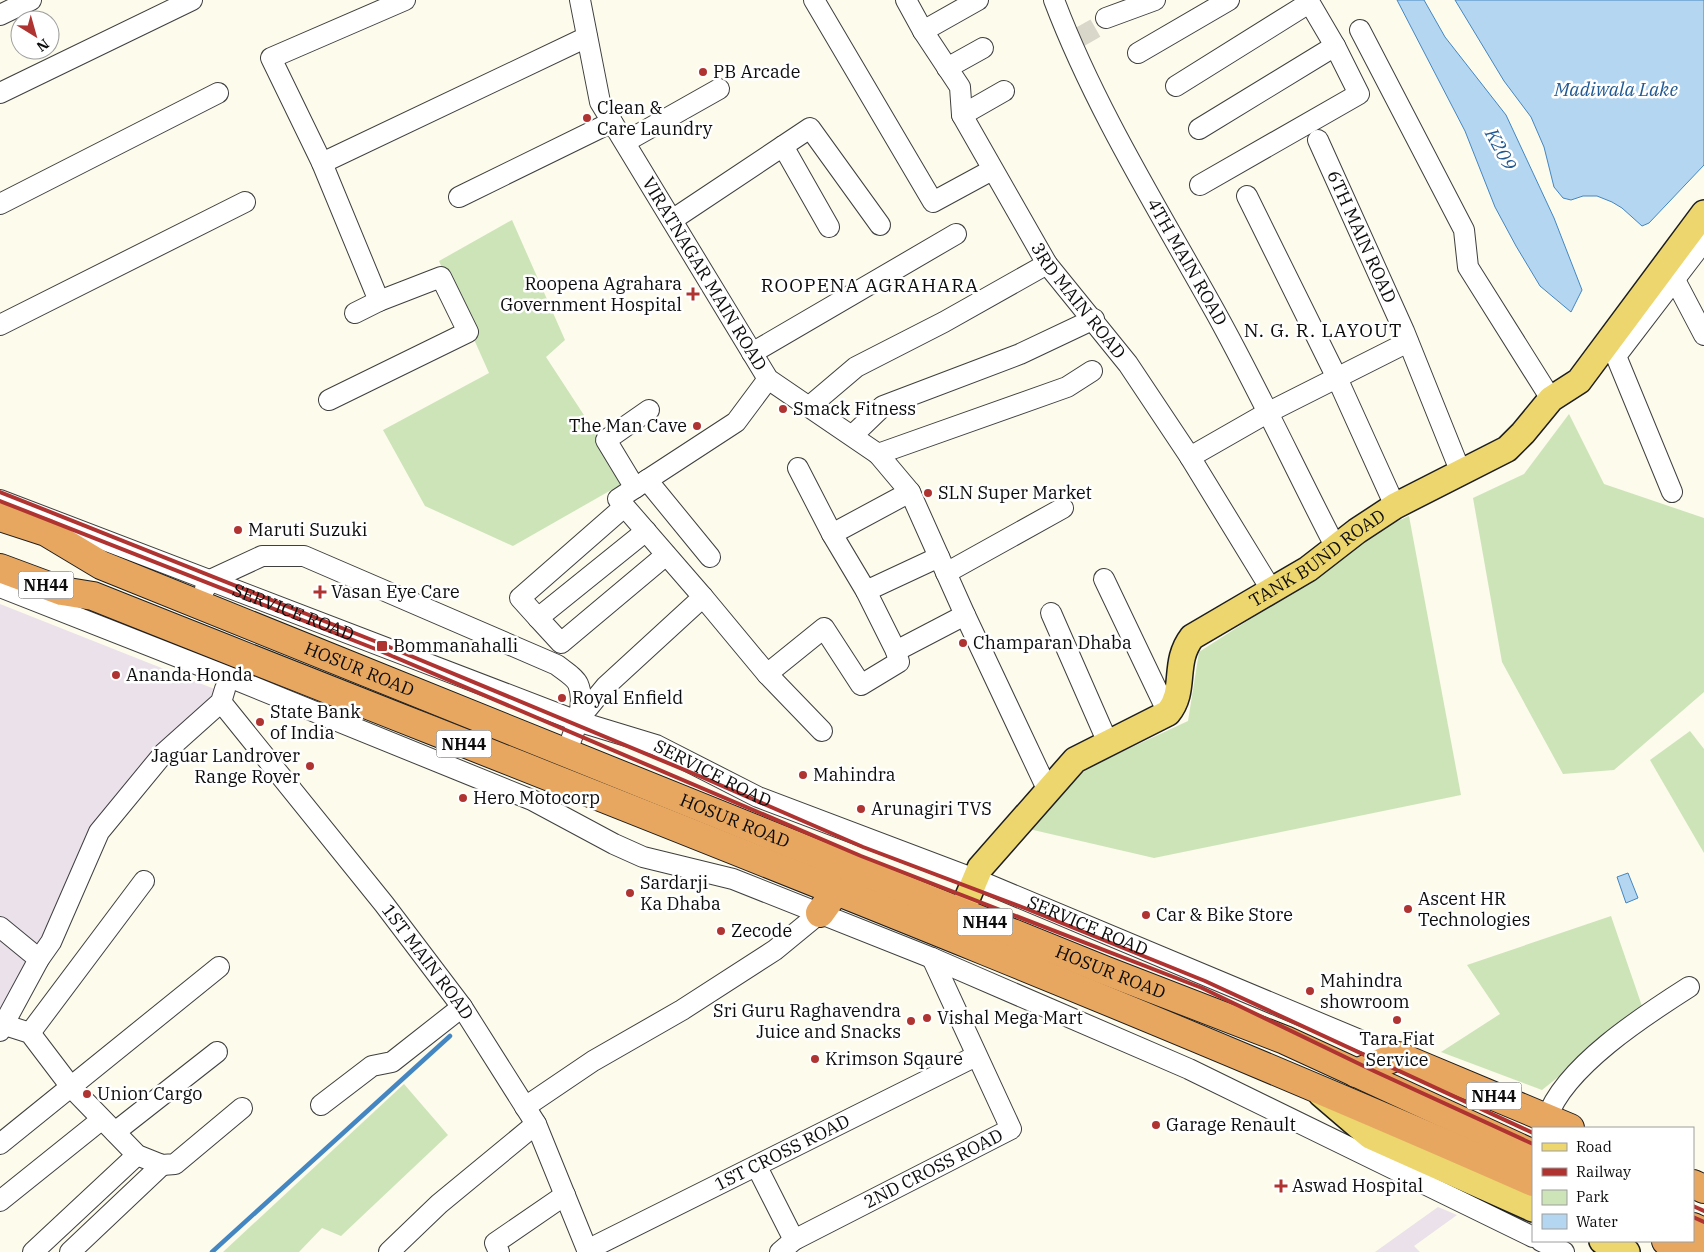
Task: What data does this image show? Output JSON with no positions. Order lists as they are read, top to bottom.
{
  "streets": {
    "highway": ["NH44", "HOSUR ROAD"],
    "main road": ["TANK BUND ROAD"],
    "street": [
      "6TH MAIN ROAD",
      "4TH MAIN ROAD",
      "VIRATNAGAR MAIN ROAD",
      "3RD MAIN ROAD",
      "SERVICE ROAD",
      "1ST MAIN ROAD",
      "1ST CROSS ROAD",
      "2ND CROSS ROAD"
    ]
  },
  "crossings": [
    ["6TH MAIN ROAD", "TANK BUND ROAD"],
    ["4TH MAIN ROAD", "TANK BUND ROAD"],
    ["3RD MAIN ROAD", "TANK BUND ROAD"],
    ["NH44", "SERVICE ROAD"],
    ["SERVICE ROAD", "HOSUR ROAD"],
    ["1ST MAIN ROAD", "1ST CROSS ROAD"],
    ["1ST CROSS ROAD", "2ND CROSS ROAD"]
  ],
  "districts": ["ROOPENA AGRAHARA", "N. G. R. LAYOUT"],
  "water": ["Madiwala Lake", "K209"],
  "places": {
    "other": [
      "PB Arcade",
      "Clean & Care Laundry",
      "Smack Fitness",
      "The Man Cave",
      "SLN Super Market",
      "Maruti Suzuki",
      "Champaran Dhaba",
      "Ananda Honda",
      "Royal Enfield",
      "State Bank of India",
      "Jaguar Landrover Range Rover",
      "Mahindra",
      "Hero Motocorp",
      "Arunagiri TVS",
      "Sardarji Ka Dhaba",
      "Ascent HR Technologies",
      "Car & Bike Store",
      "Zecode",
      "Mahindra showroom",
      "Vishal Mega Mart",
      "Tara Fiat Service",
      "Sri Guru Raghavendra Juice and Snacks",
      "Krimson Sqaure",
      "Union Cargo",
      "Garage Renault"
    ],
    "health": ["Roopena Agrahara Government Hospital", "Vasan Eye Care", "Aswad Hospital"],
    "transit": ["Bommanahalli"]
  },
  "legend": [
    "Road",
    "Railway",
    "Park",
    "Water"
  ],
  "north": "bottom right"
}
